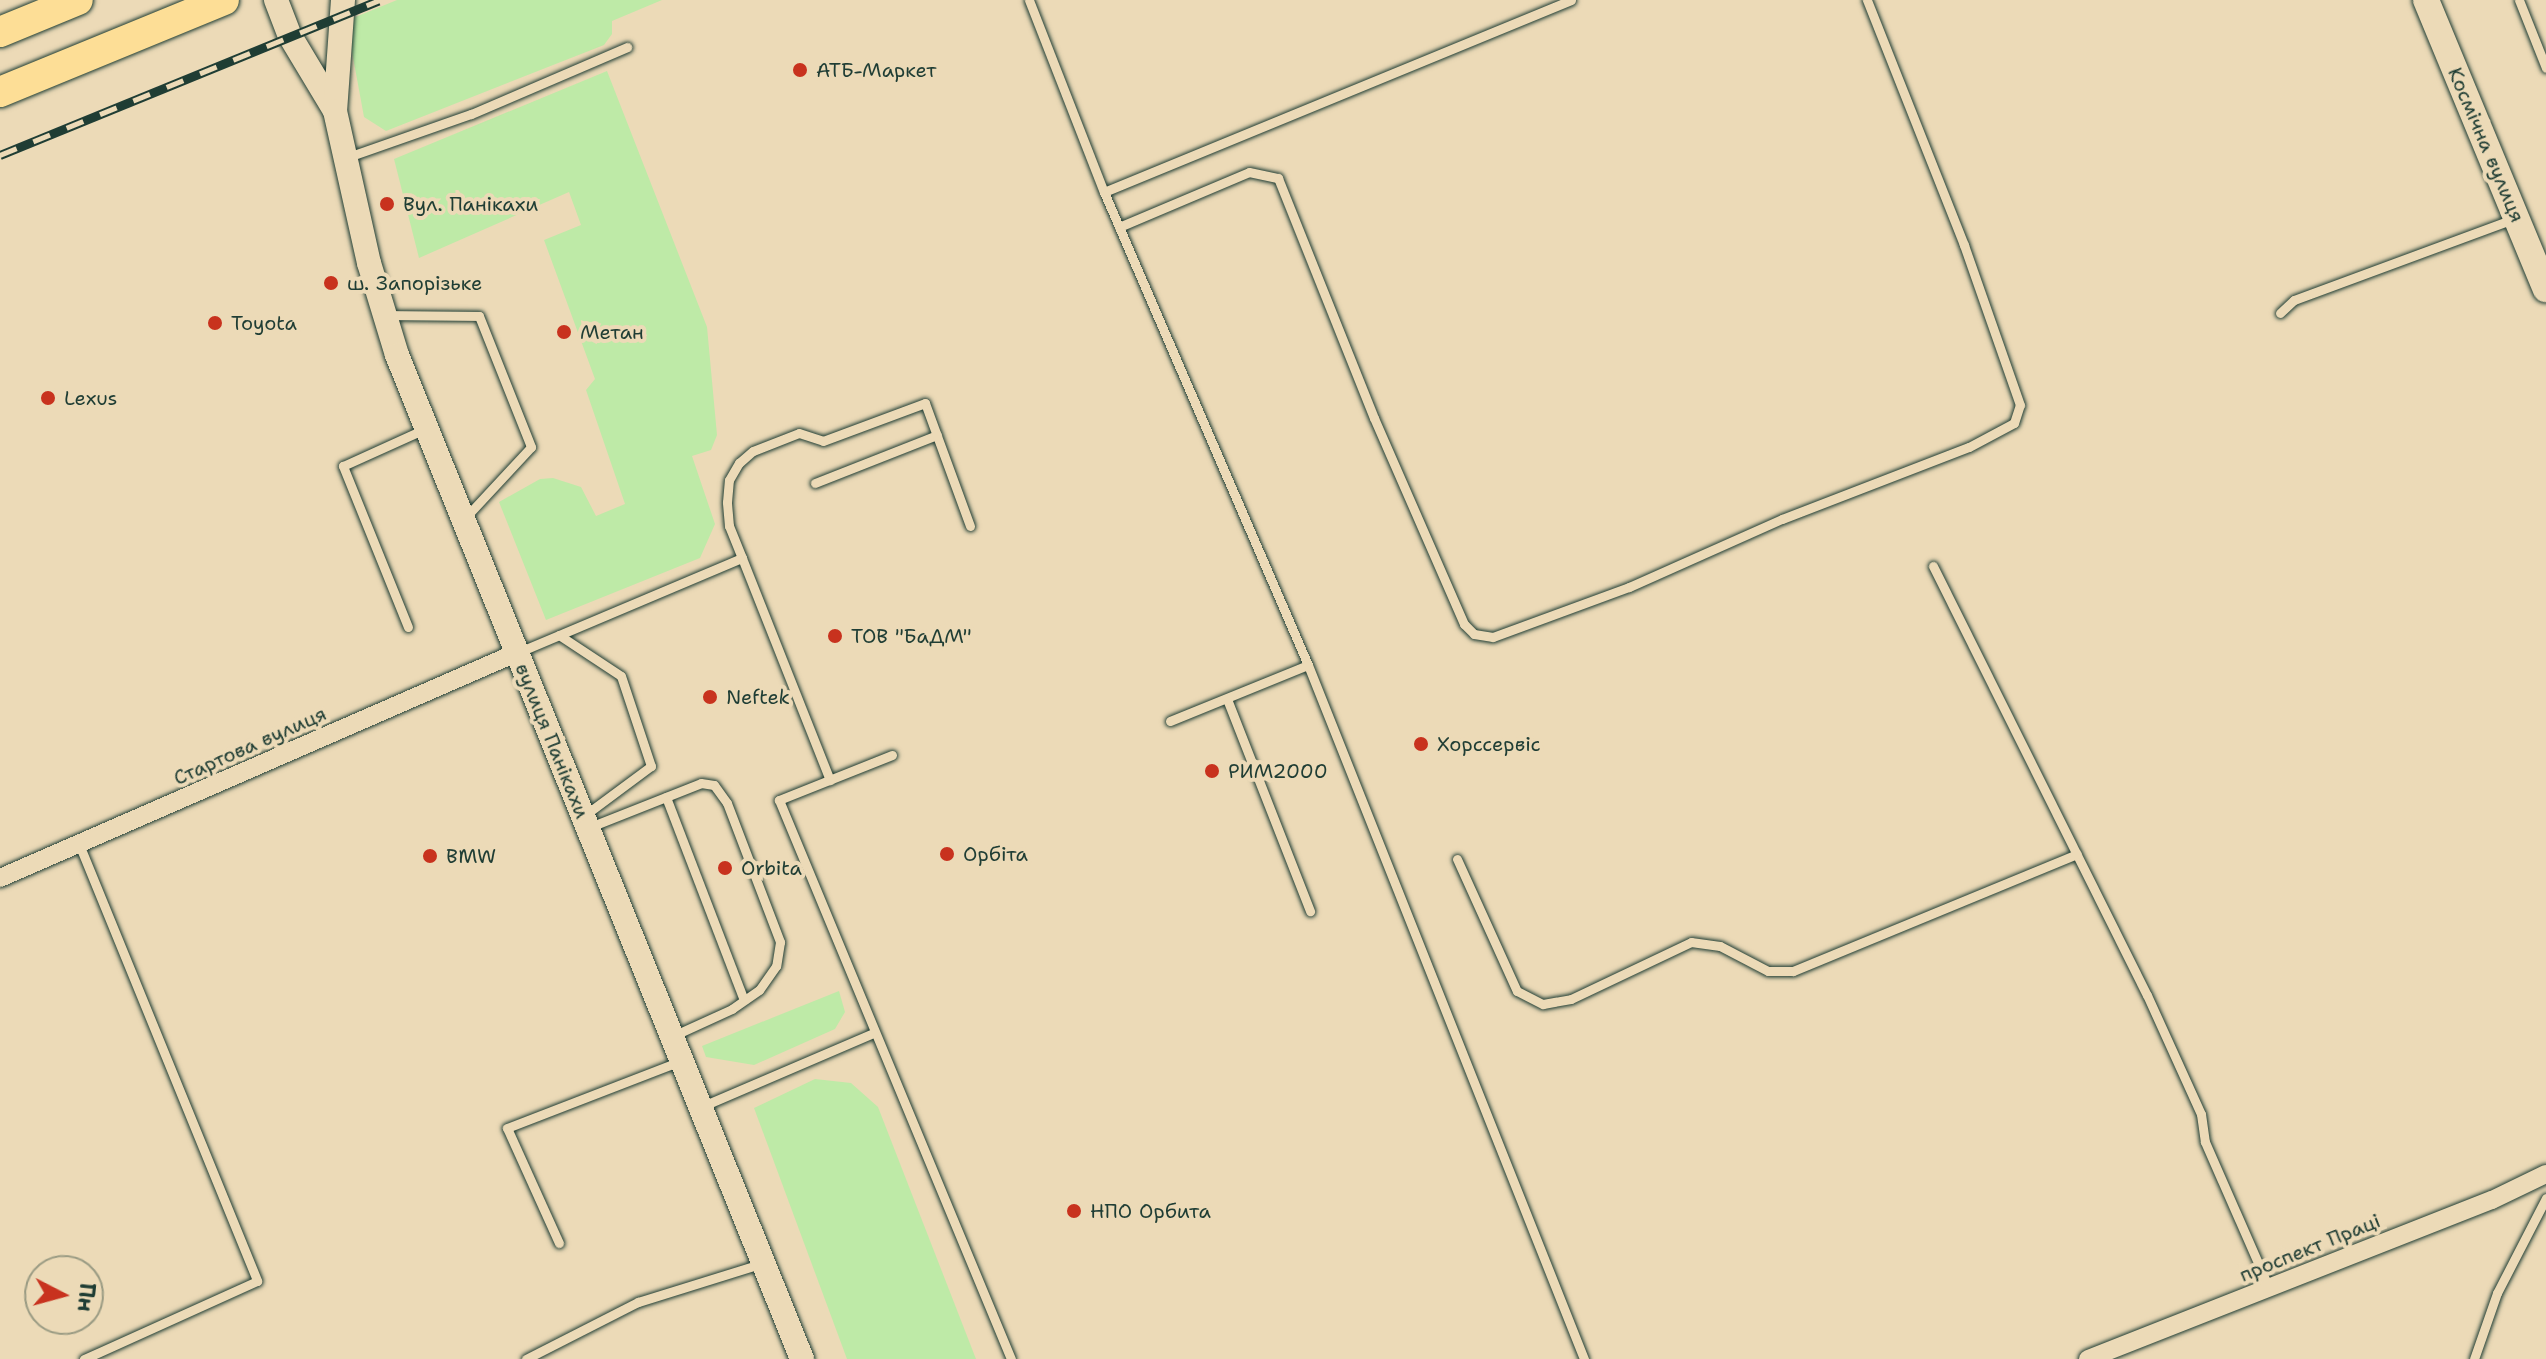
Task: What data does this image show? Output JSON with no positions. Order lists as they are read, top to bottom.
{
  "streets": {
    "main road": ["Космічна вулиця"],
    "street": ["вулиця Панікахи", "Стартова вулиця", "проспект Праці"]
  },
  "crossings": [
    ["вулиця Панікахи", "Стартова вулиця"]
  ],
  "places": [
    "АТБ-Маркет",
    "Вул. Панікахи",
    "ш. Запорізьке",
    "Toyota",
    "Метан",
    "Lexus",
    "ТОВ \"БаДМ\"",
    "Neftek",
    "Хорссервіс",
    "РИМ2000",
    "Орбіта",
    "BMW",
    "Orbita",
    "НПО Орбита"
  ],
  "north": "right"
}
